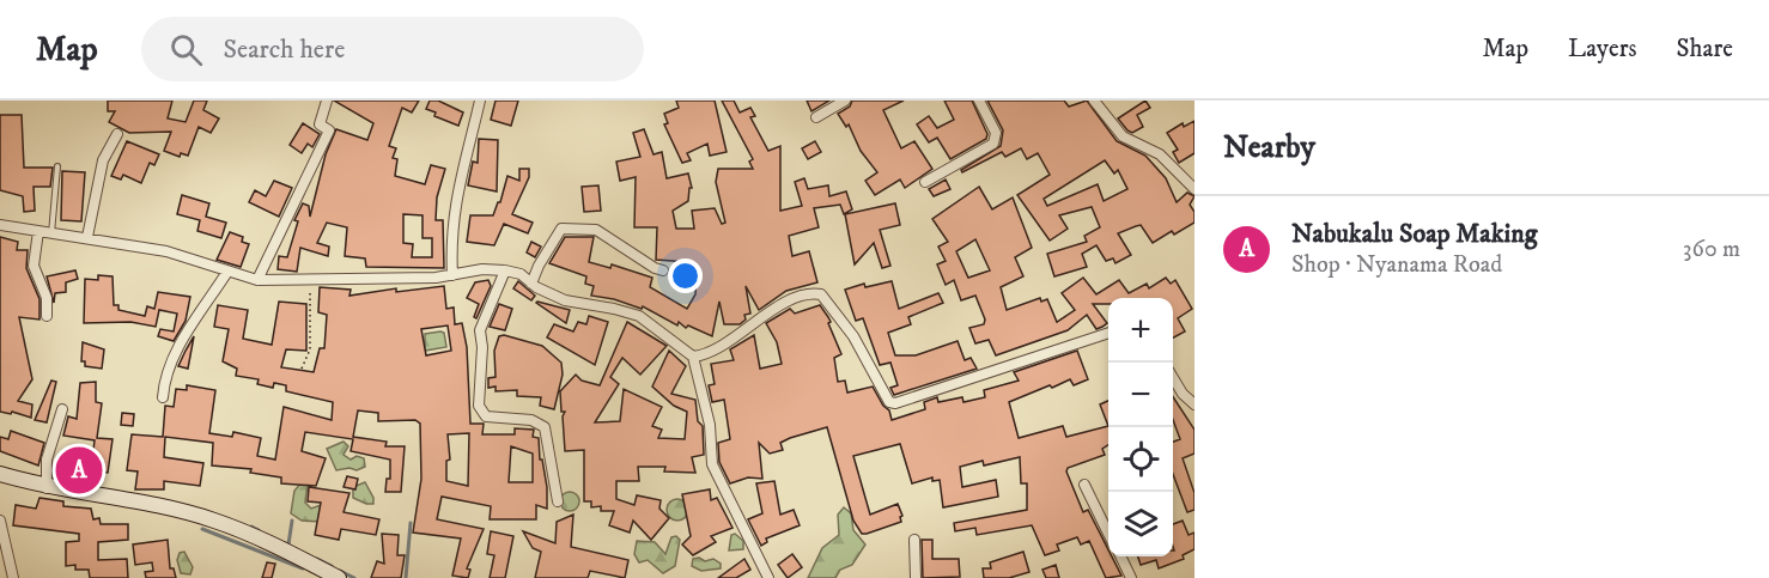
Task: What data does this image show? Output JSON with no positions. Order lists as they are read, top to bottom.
{
  "page": {
    "header": "Map",
    "search": "Search here",
    "nav": ["Map", "Layers", "Share"],
    "heading": "Nearby",
    "list": [
      {
        "mark": "A",
        "name": "Nabukalu Soap Making",
        "note": "Shop · Nyanama Road",
        "value": "360 m"
      }
    ],
    "map_buttons": ["+", "−"],
    "pins": "A"
  }
}
